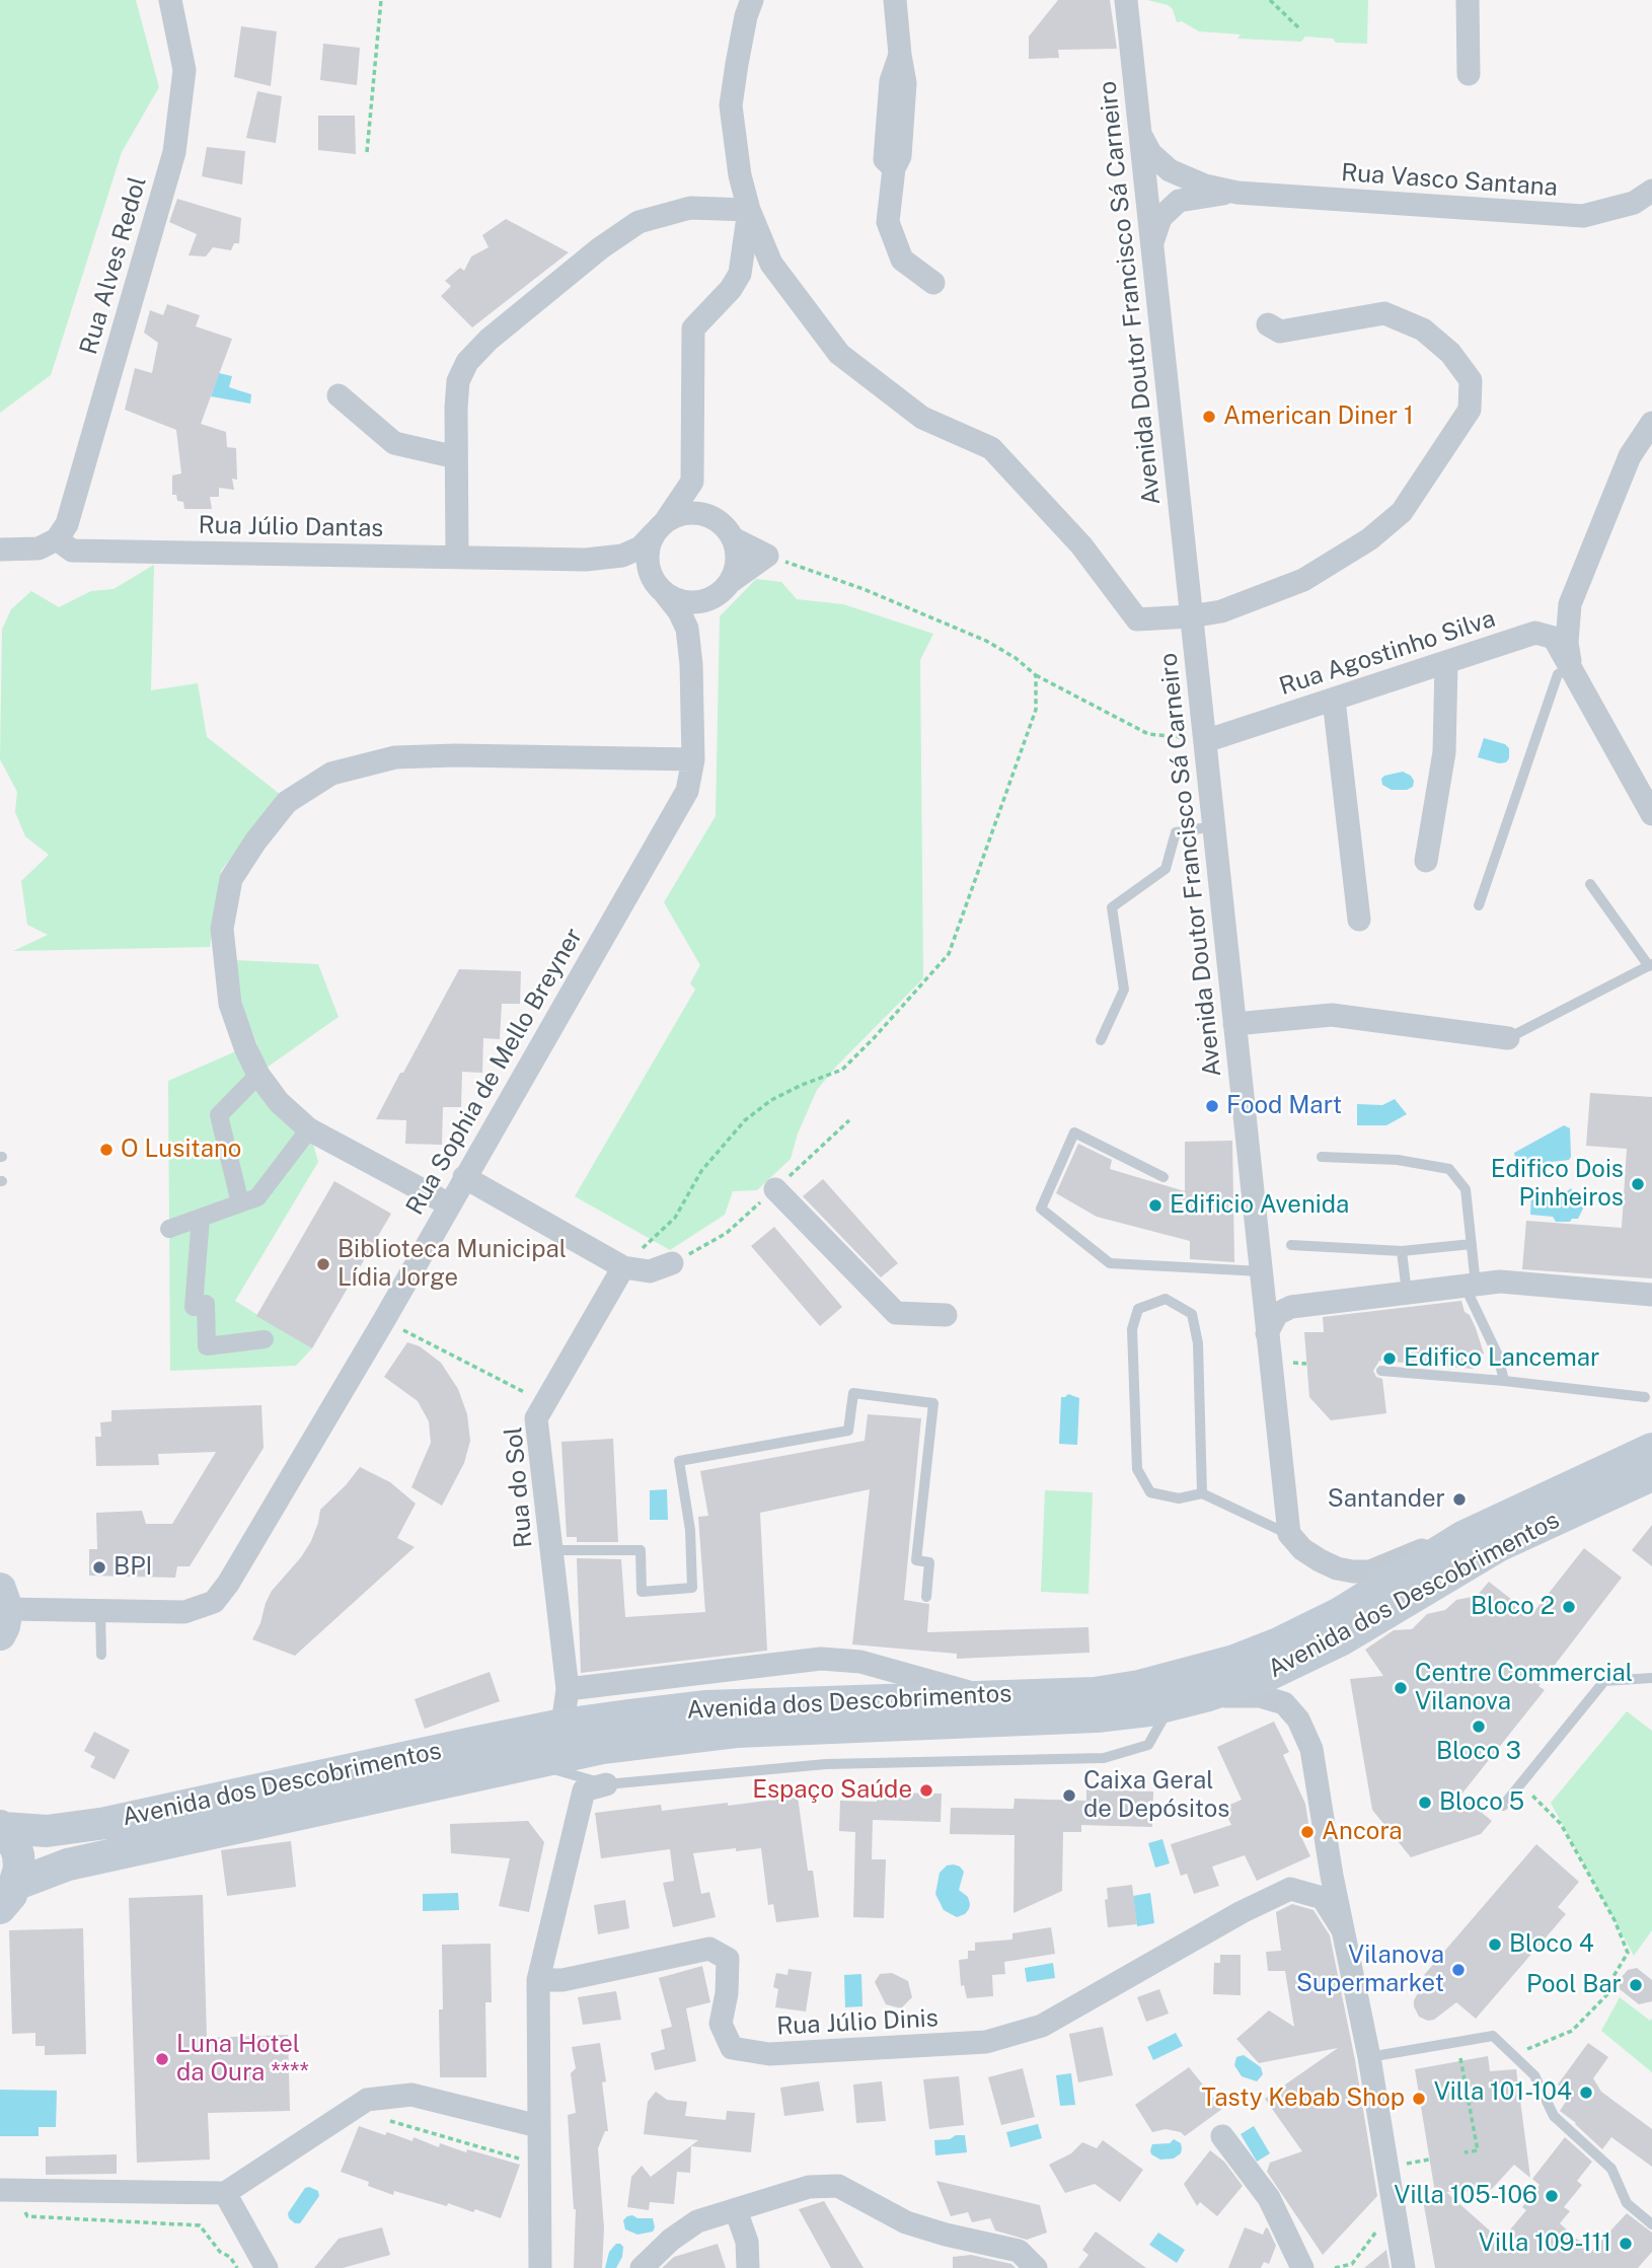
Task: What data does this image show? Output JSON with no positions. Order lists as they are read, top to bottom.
{
  "streets": {
    "main road": ["Avenida dos Descobrimentos"],
    "street": [
      "Rua Vasco Santana",
      "Rua Alves Redol",
      "Avenida Doutor Francisco Sá Carneiro",
      "Rua Júlio Dantas",
      "Rua Agostinho Silva",
      "Rua Sophia de Mello Breyner",
      "Rua do Sol",
      "Rua Júlio Dinis"
    ]
  },
  "crossings": [
    ["Rua Vasco Santana", "Avenida Doutor Francisco Sá Carneiro"],
    ["Rua Alves Redol", "Rua Júlio Dantas"],
    ["Avenida Doutor Francisco Sá Carneiro", "Rua Agostinho Silva"],
    ["Rua Júlio Dantas", "Rua Sophia de Mello Breyner"],
    ["Rua do Sol", "Avenida dos Descobrimentos"]
  ],
  "places": [
    "American Diner 1",
    "Food Mart",
    "O Lusitano",
    "Edifico Dois Pinheiros",
    "Edificio Avenida",
    "Biblioteca Municipal Lídia Jorge",
    "Edifico Lancemar",
    "Santander",
    "BPI",
    "Bloco 2",
    "Centre Commercial Vilanova",
    "Bloco 3",
    "Espaço Saúde",
    "Caixa Geral de Depósitos",
    "Bloco 5",
    "Ancora",
    "Bloco 4",
    "Vilanova Supermarket",
    "Pool Bar",
    "Luna Hotel da Oura ****",
    "Villa 101-104",
    "Tasty Kebab Shop",
    "Villa 105-106",
    "Villa 109-111"
  ]
}
